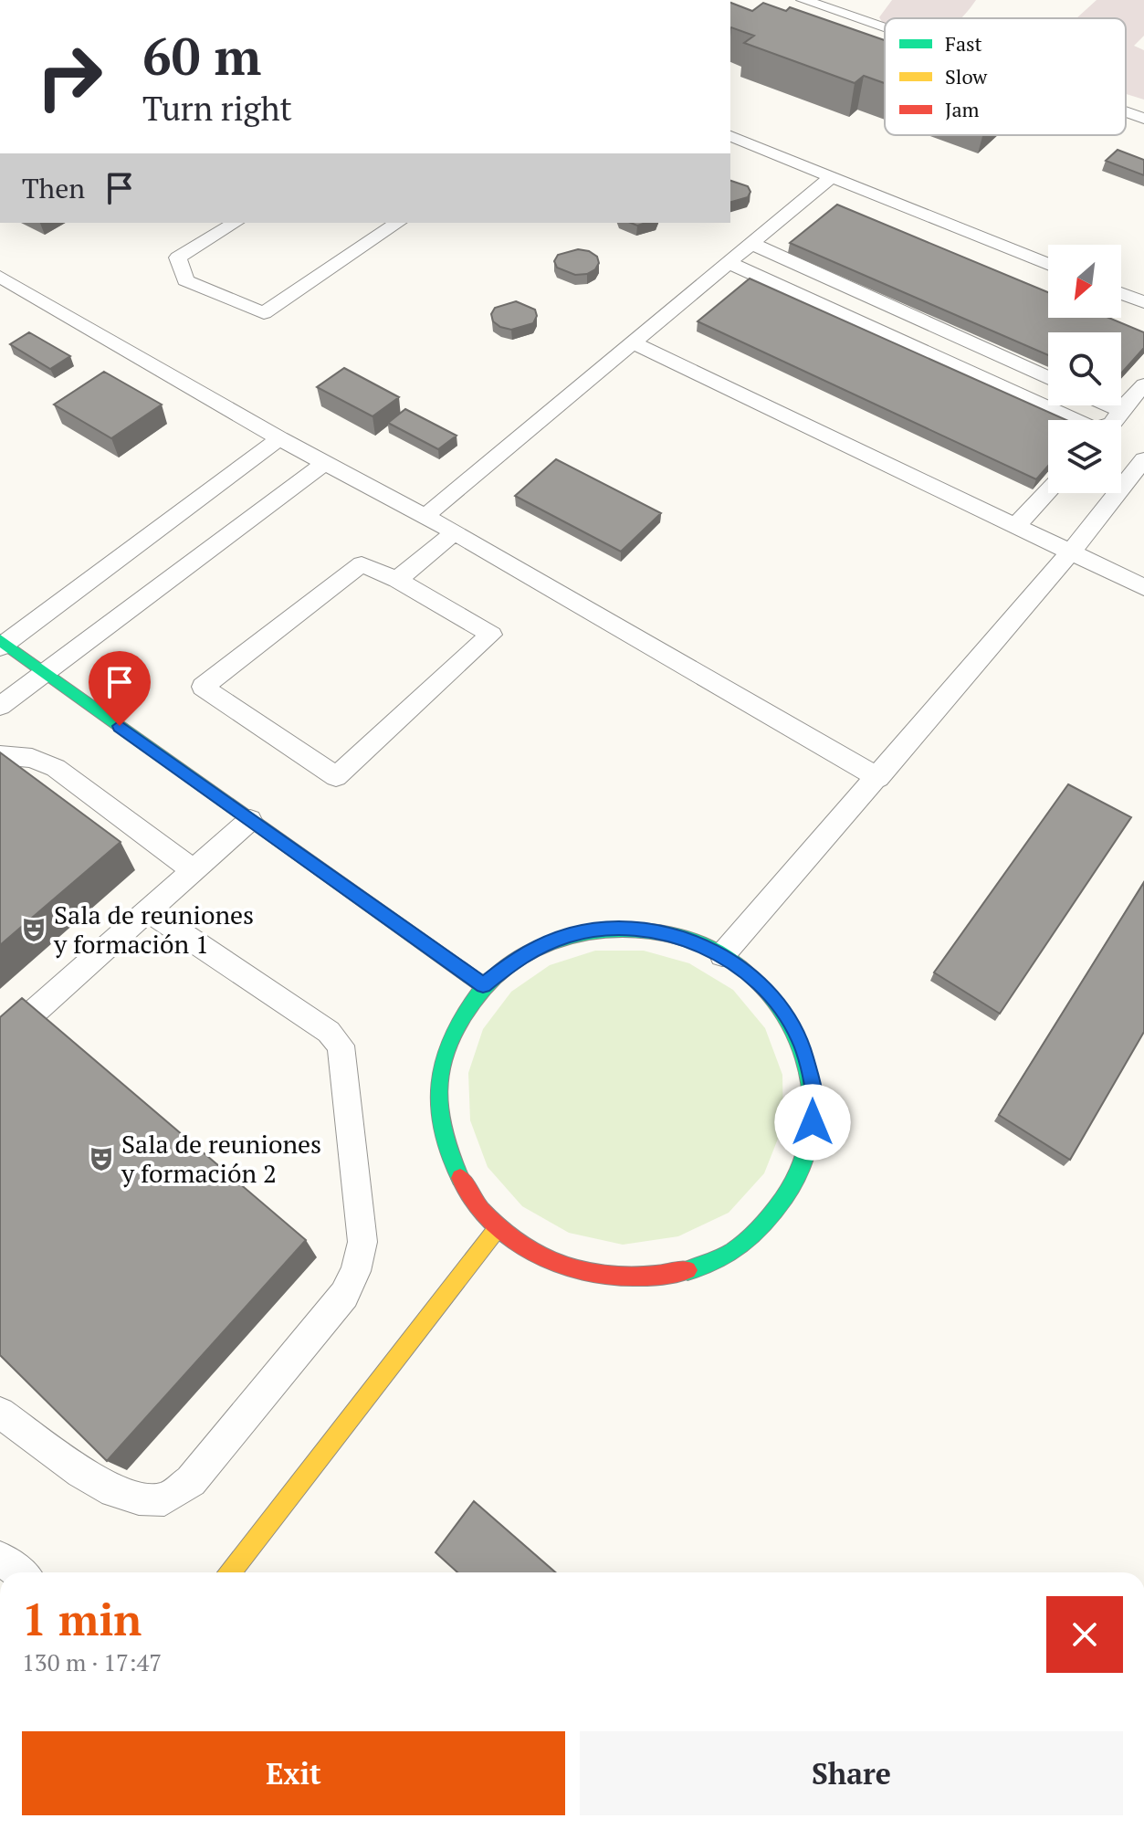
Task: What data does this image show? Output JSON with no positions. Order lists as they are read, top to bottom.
{
  "places": {
    "theatre": ["Sala de reuniones y formación 1", "Sala de reuniones y formación 2"]
  },
  "legend": ["Fast", "Slow", "Jam"],
  "north": "bottom left",
  "page": {
    "turn": ["60 m", "Turn right"],
    "then": "Then",
    "heading": ["1 min", "130 m · 17:47"],
    "buttons": ["Exit", "Share"]
  }
}
